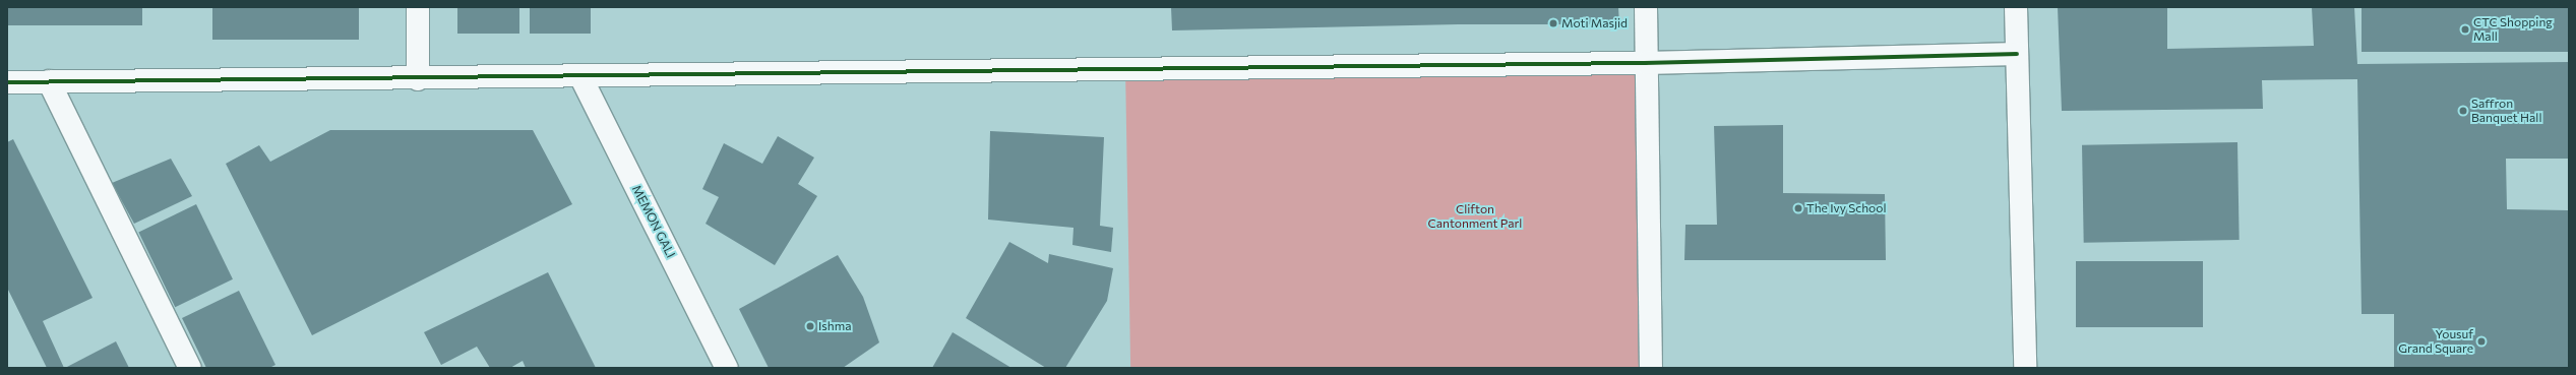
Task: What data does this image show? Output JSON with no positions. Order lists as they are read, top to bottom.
{
  "streets": {
    "street": ["MEMON GALI"]
  },
  "parks": ["Clifton Cantonment Parl"],
  "places": [
    "Moti Masjid",
    "CTC Shopping Mall",
    "Saffron Banquet Hall",
    "The Ivy School",
    "Ishma",
    "Yousuf Grand Square"
  ]
}
